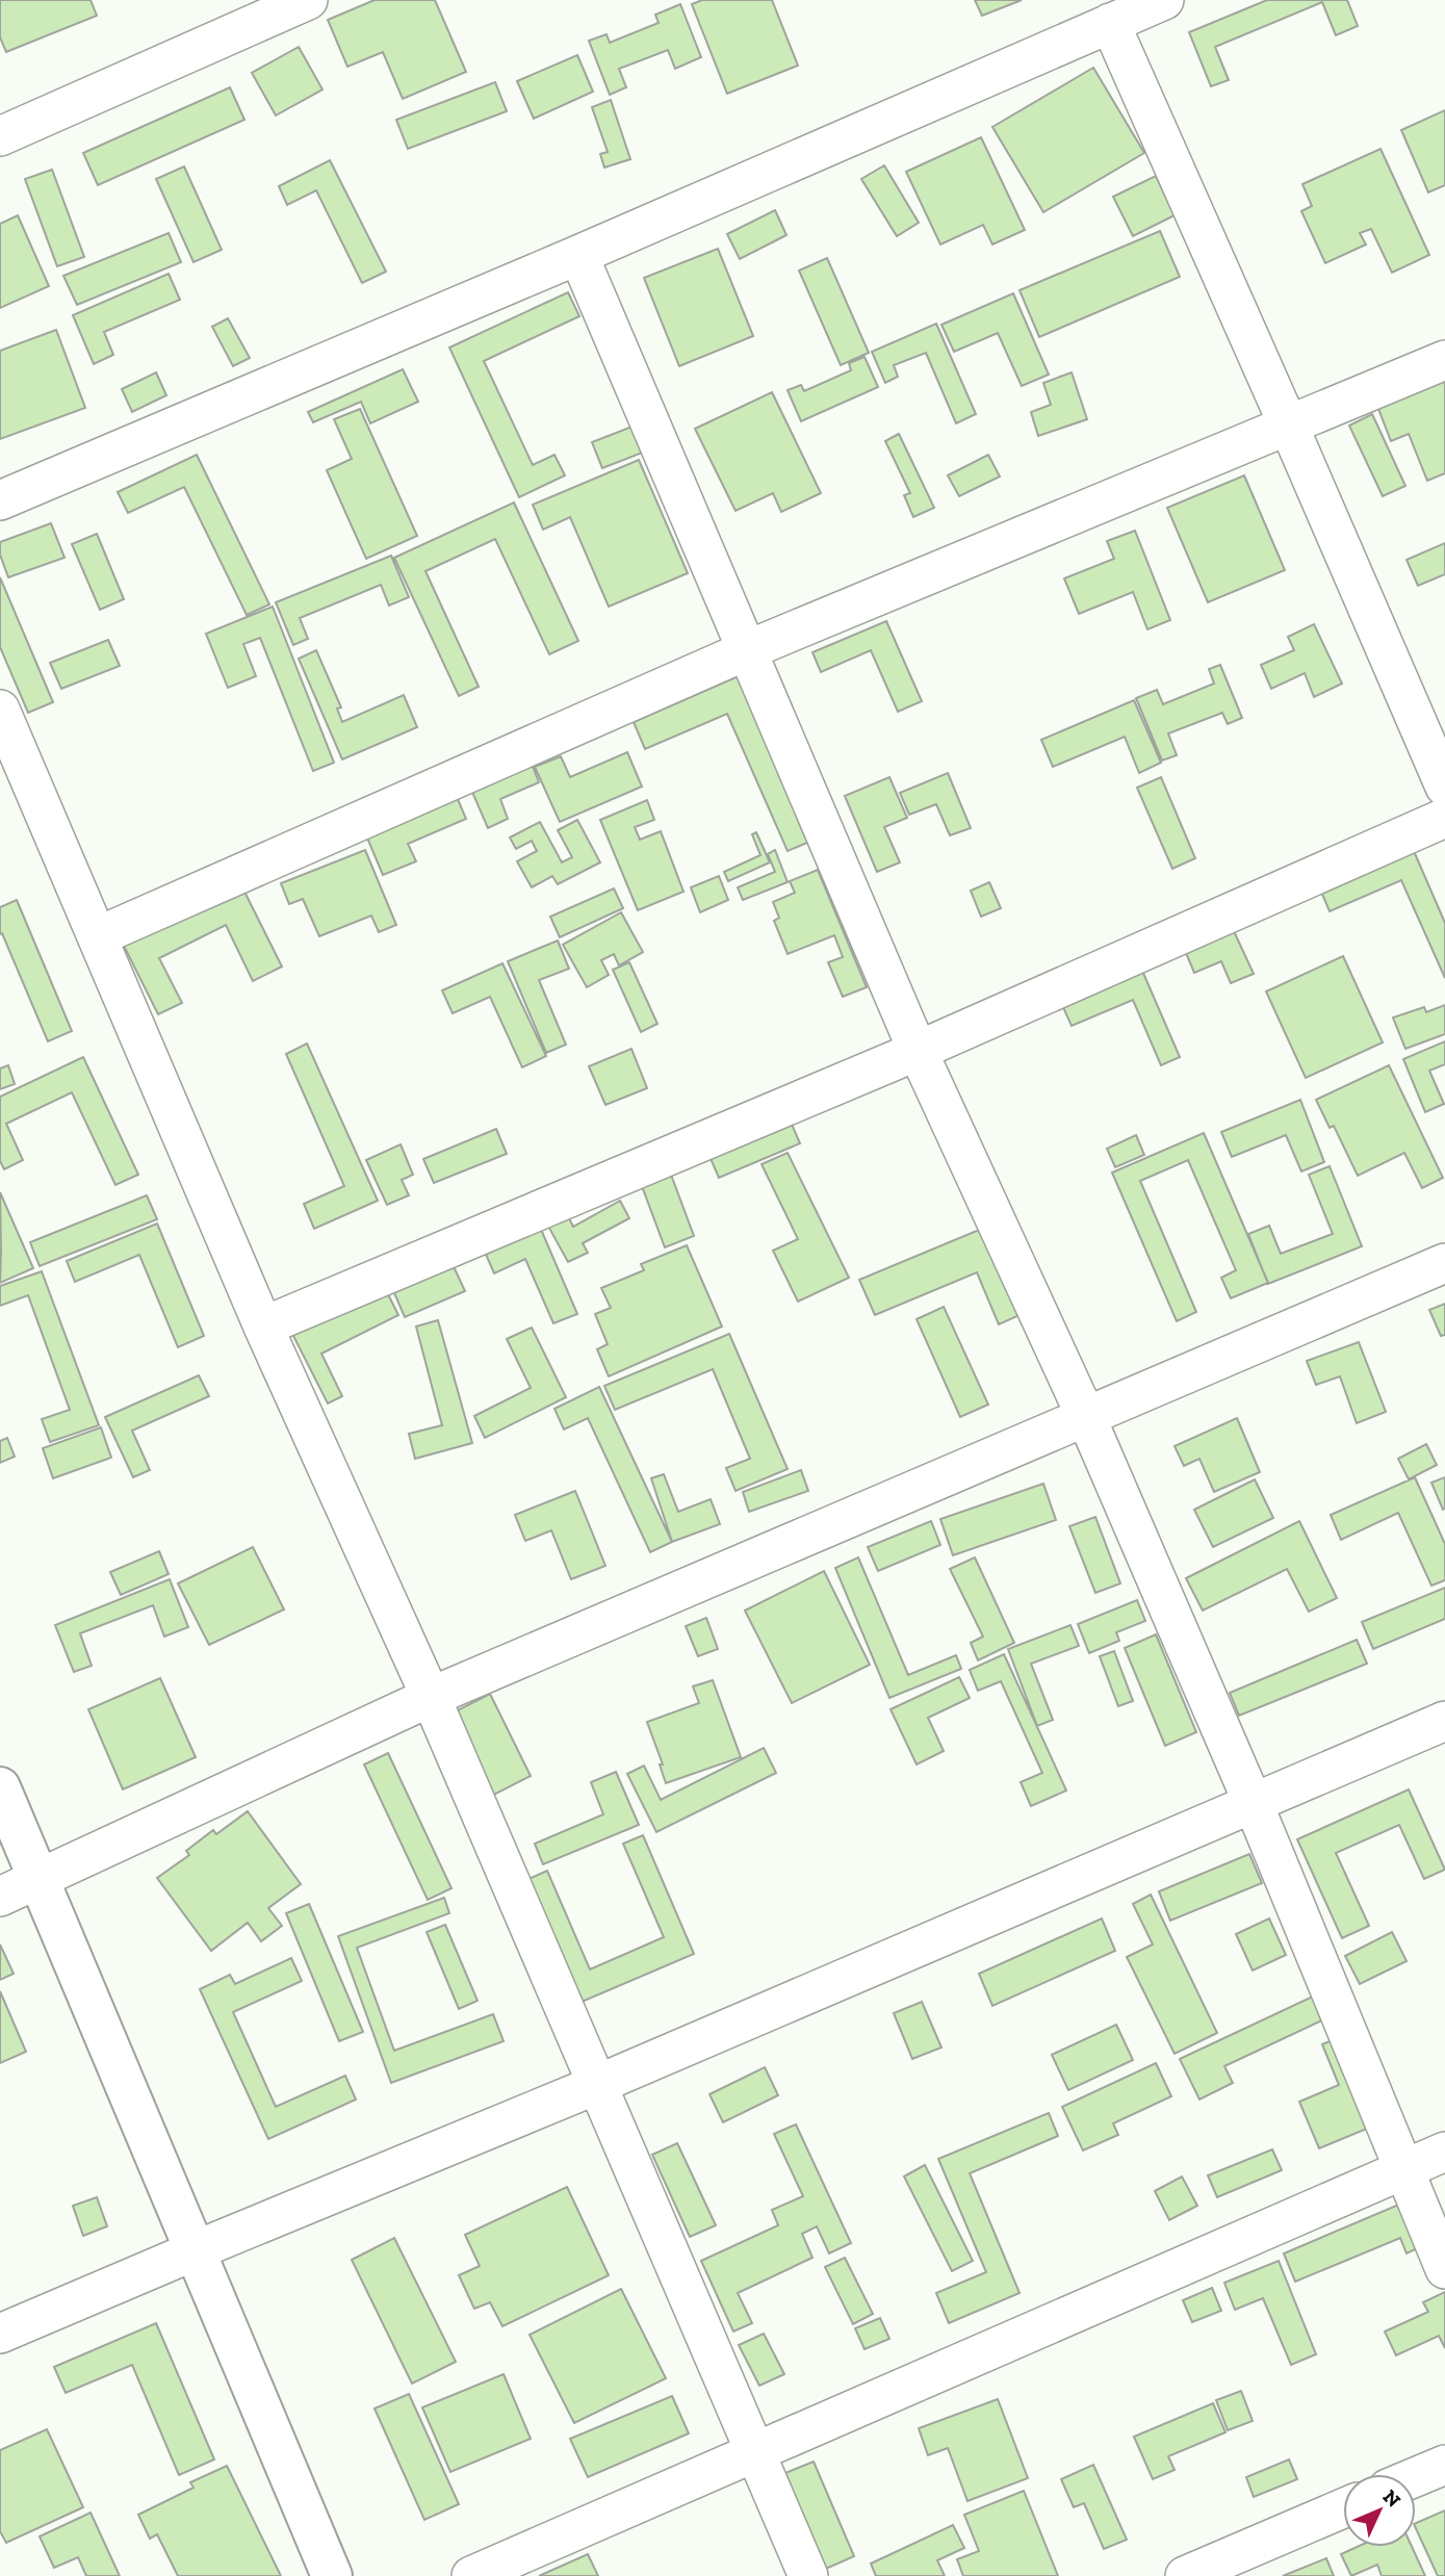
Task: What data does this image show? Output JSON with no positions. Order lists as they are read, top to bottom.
{
  "north": "top right"
}
